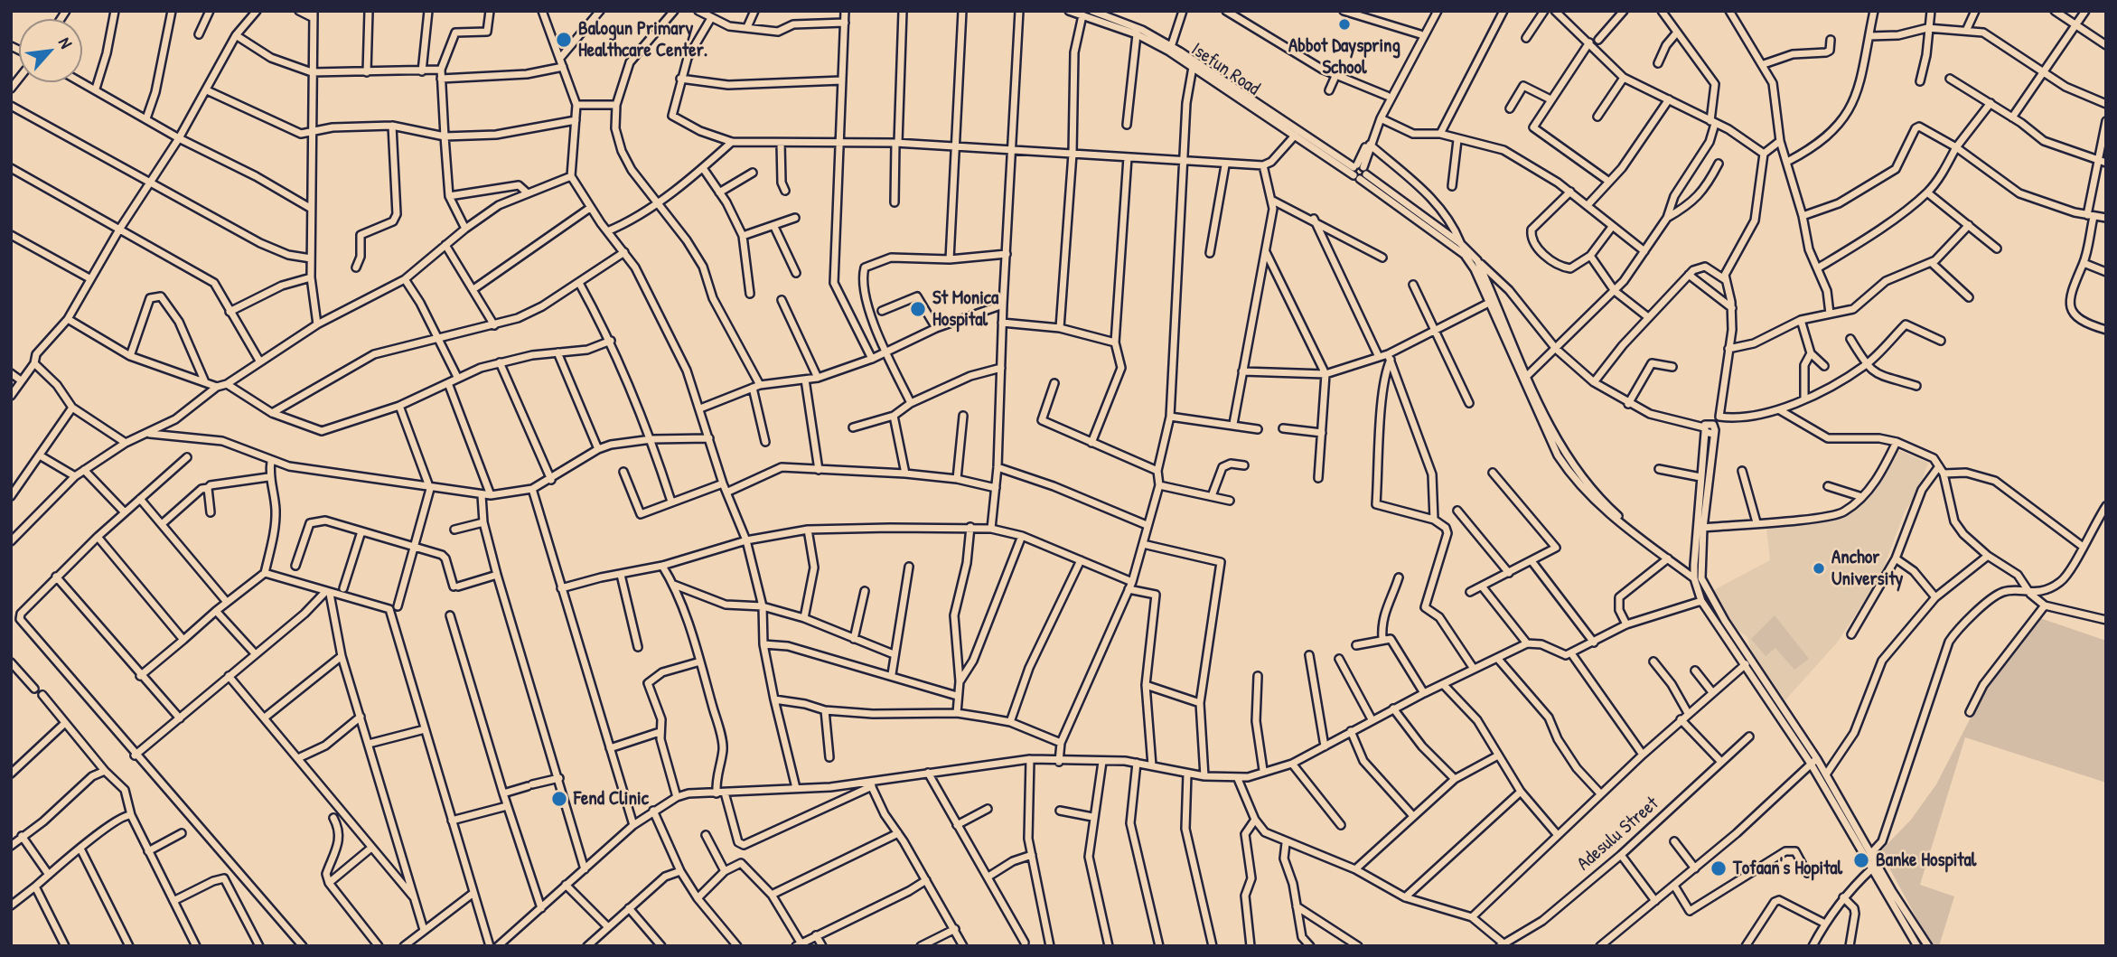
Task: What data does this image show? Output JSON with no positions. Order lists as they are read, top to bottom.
{
  "streets": {
    "street": ["Isefun Road", "Adesulu Street"]
  },
  "places": [
    "Abbot Dayspring School",
    "Balogun Primary Healthcare Center.",
    "St Monica Hospital",
    "Anchor University",
    "Fend Clinic",
    "Banke Hospital",
    "Tofaan's Hopital"
  ],
  "north": "top right"
}
